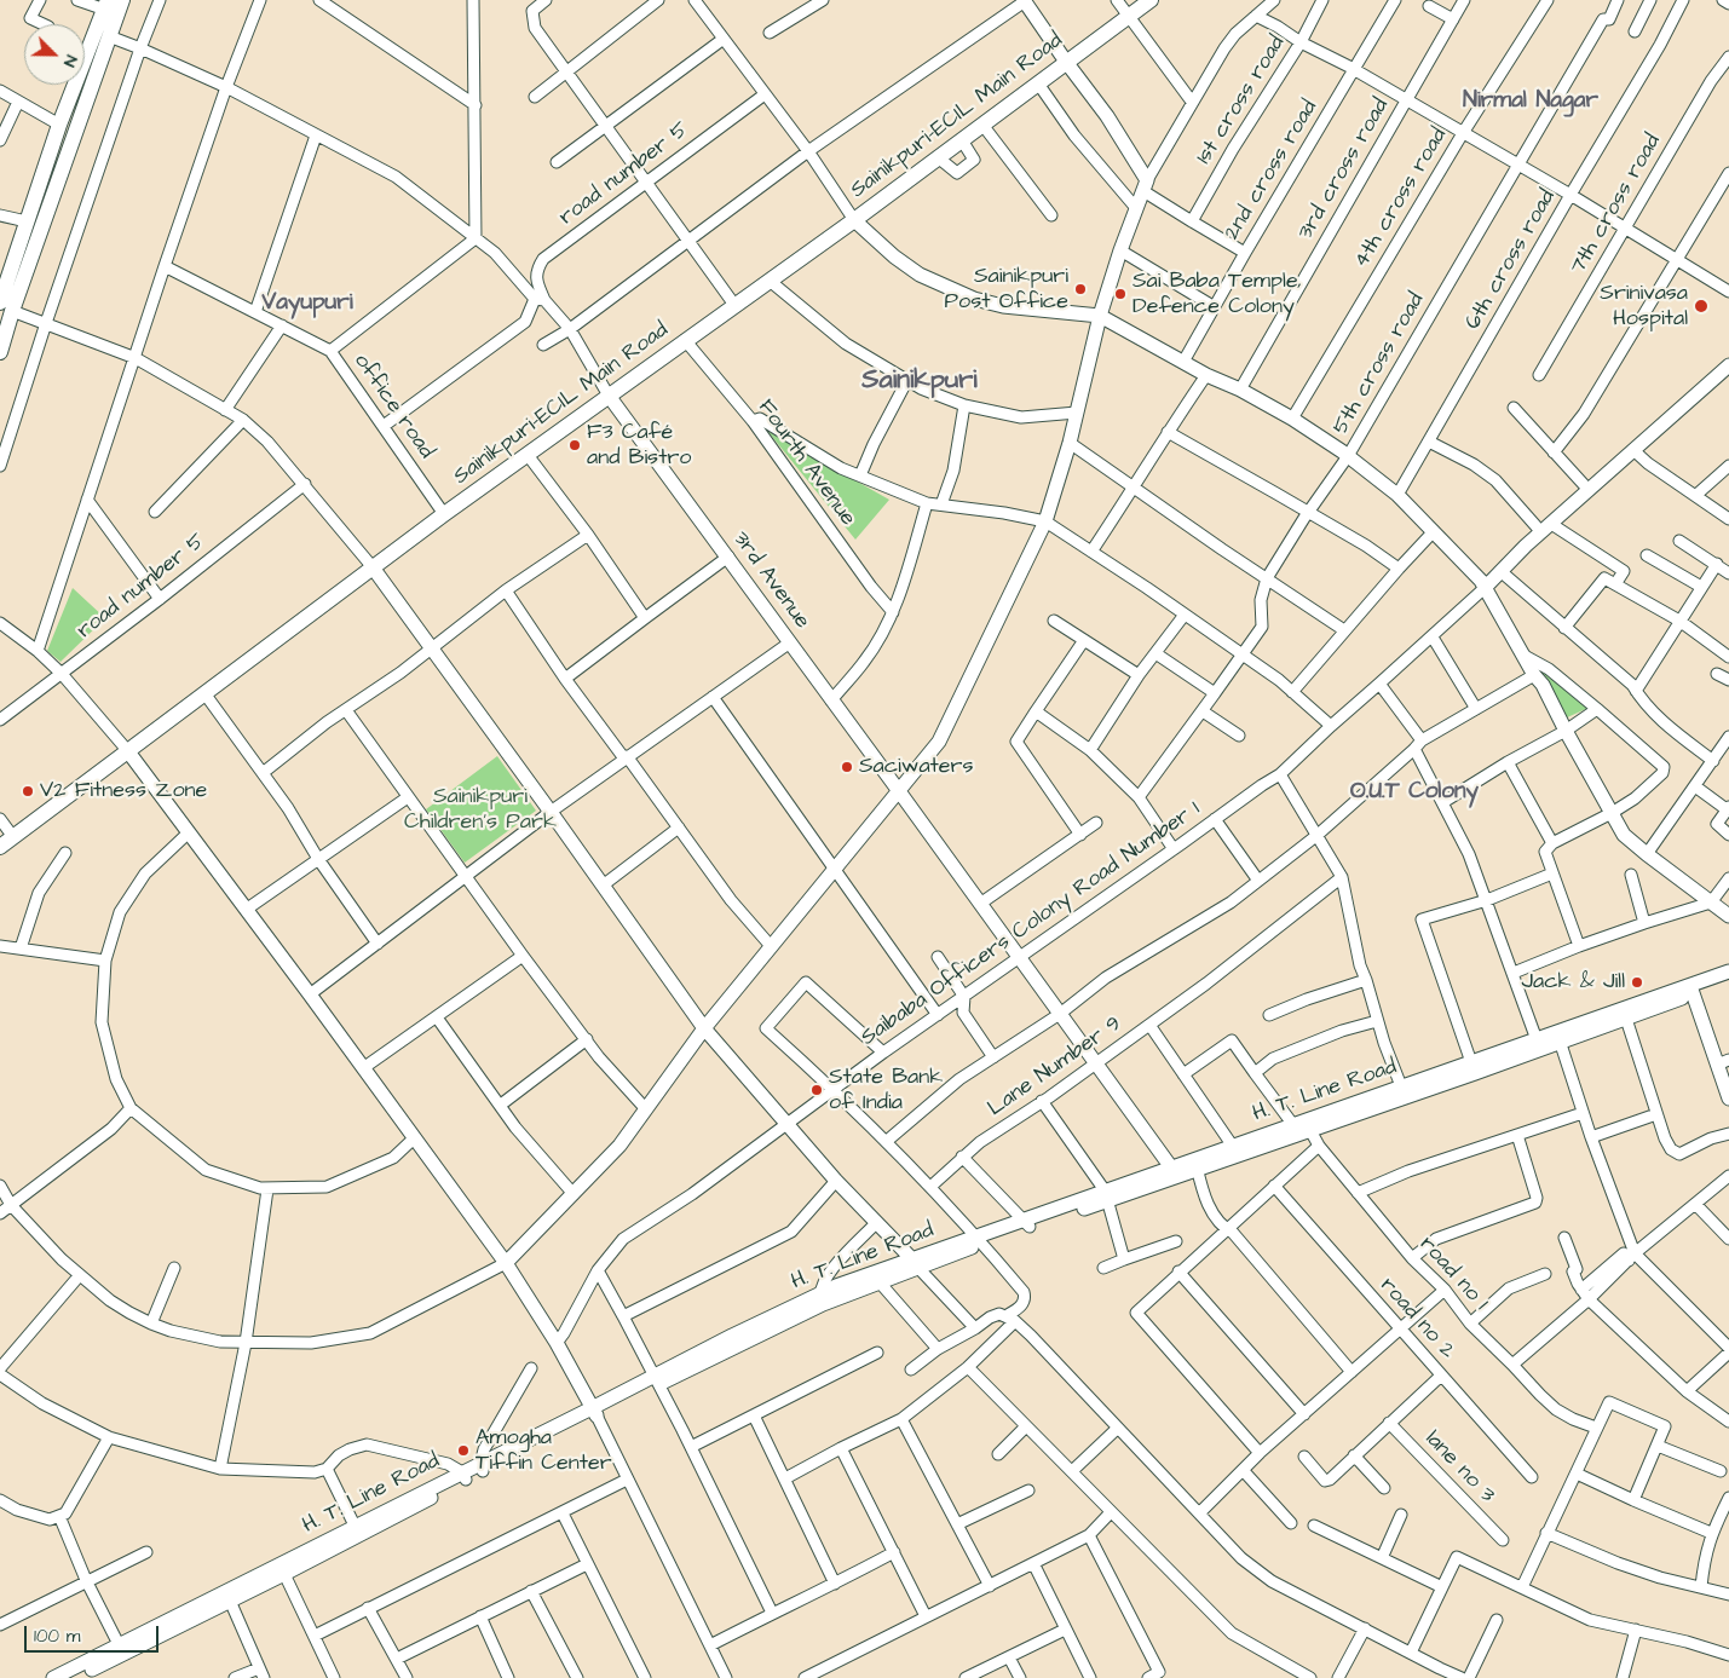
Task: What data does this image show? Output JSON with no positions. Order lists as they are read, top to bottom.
{
  "streets": {
    "main road": ["Sainikpuri-ECIL Main Road"],
    "street": [
      "1st cross road",
      "3rd cross road",
      "2nd cross road",
      "road number 5",
      "4th cross road",
      "7th cross road",
      "6th cross road",
      "5th cross road",
      "office road",
      "Fourth Avenue",
      "3rd Avenue",
      "Saibaba Officers Colony Road Number 1",
      "Lane Number 9",
      "H. T. Line Road",
      "road no 1",
      "road no 2",
      "lane no 3"
    ]
  },
  "crossings": [
    ["Sainikpuri-ECIL Main Road", "office road"],
    ["Sainikpuri-ECIL Main Road", "Fourth Avenue"],
    ["Sainikpuri-ECIL Main Road", "3rd Avenue"],
    ["3rd Avenue", "Saibaba Officers Colony Road Number 1"],
    ["3rd Avenue", "Lane Number 9"],
    ["3rd Avenue", "H. T. Line Road"],
    ["H. T. Line Road", "road no 1"]
  ],
  "districts": [
    "Nirmal Nagar",
    "Vayupuri",
    "Sainikpuri",
    "O.U.T Colony"
  ],
  "parks": ["Sainikpuri Children's Park"],
  "places": [
    "Sainikpuri Post Office",
    "Sai Baba Temple, Defence Colony",
    "Srinivasa Hospital",
    "F3 Café and Bistro",
    "Saciwaters",
    "V2 Fitness Zone",
    "Jack & Jill",
    "State Bank of India",
    "Amogha Tiffin Center"
  ],
  "scale_bar": "100 m",
  "north": "bottom right"
}
